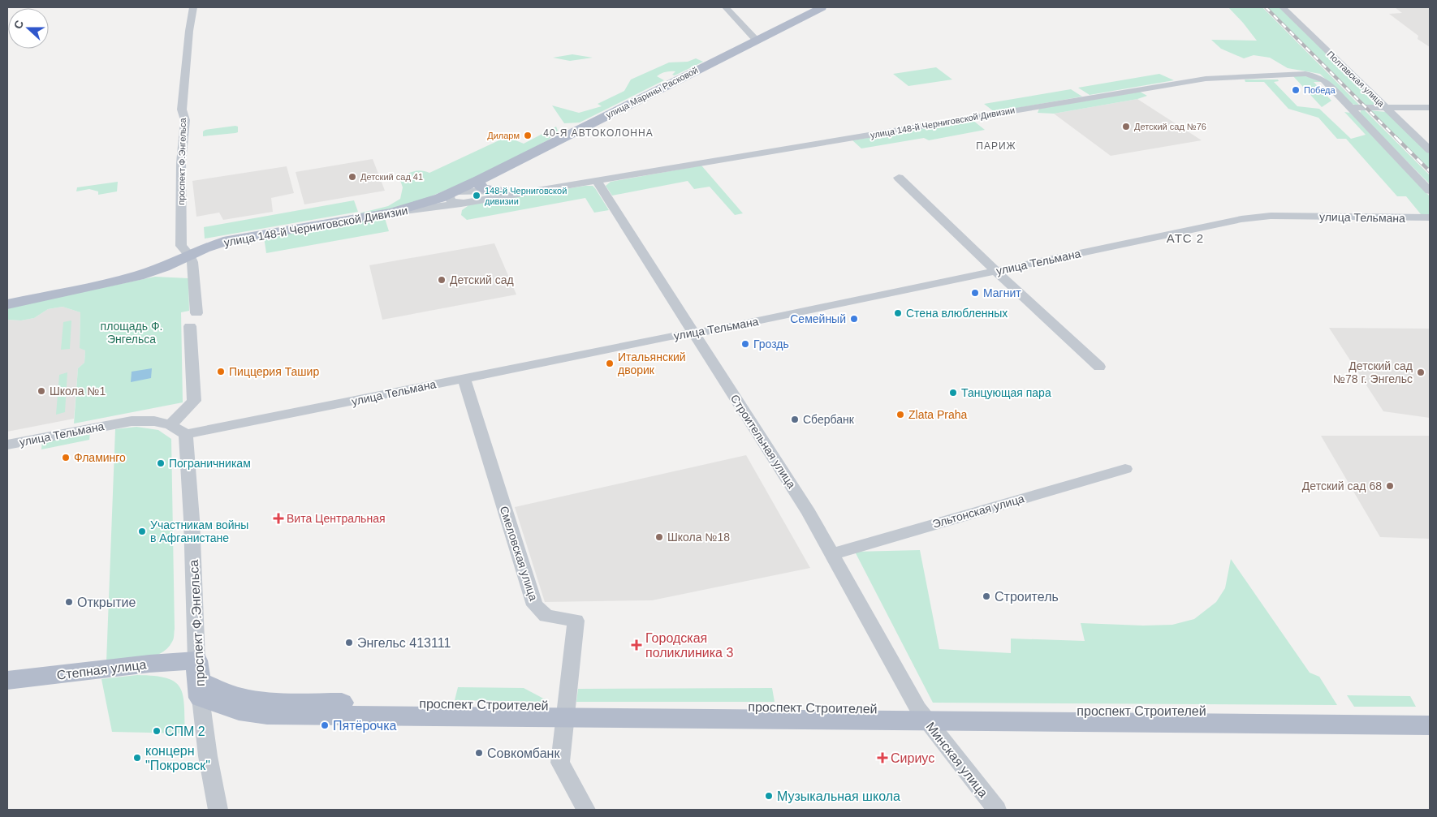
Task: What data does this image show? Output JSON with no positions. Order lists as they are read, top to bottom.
{
  "streets": {
    "main road": [
      "улица Марины Расковой",
      "улица 148-й Черниговской Дивизии",
      "Степная улица",
      "проспект Строителей"
    ],
    "street": [
      "Полтавская улица",
      "проспект Ф.Энгельса",
      "улица Тельмана",
      "Строительная улица",
      "Эльтонская улица",
      "Смеловская улица",
      "Минская улица"
    ]
  },
  "crossings": [
    ["улица Марины Расковой", "улица 148-й Черниговской Дивизии"],
    ["улица 148-й Черниговской Дивизии", "проспект Ф.Энгельса"],
    ["улица 148-й Черниговской Дивизии", "Строительная улица"],
    ["проспект Ф.Энгельса", "улица Тельмана"],
    ["проспект Ф.Энгельса", "Степная улица"],
    ["проспект Ф.Энгельса", "проспект Строителей"],
    ["улица Тельмана", "Строительная улица"],
    ["улица Тельмана", "Смеловская улица"],
    ["Строительная улица", "Эльтонская улица"],
    ["Строительная улица", "проспект Строителей"],
    ["Строительная улица", "Минская улица"],
    ["Смеловская улица", "проспект Строителей"],
    ["Степная улица", "проспект Строителей"],
    ["проспект Строителей", "Минская улица"]
  ],
  "districts": ["40-Я АВТОКОЛОННА", "ПАРИЖ", "АТС 2"],
  "parks": ["площадь Ф. Энгельса"],
  "places": {
    "other": [
      "Победа",
      "Детский сад №76",
      "Диларм",
      "Детский сад 41",
      "148-й Черниговской дивизии",
      "Детский сад",
      "Магнит",
      "Стена влюбленных",
      "Семейный",
      "Гроздь",
      "Итальянский дворик",
      "Пиццерия Ташир",
      "Детский сад №78 г. Энгельс",
      "Школа №1",
      "Танцующая пара",
      "Zlata Praha",
      "Сбербанк",
      "Фламинго",
      "Пограничникам",
      "Детский сад 68",
      "Участникам войны в Афганистане",
      "Школа №18",
      "Строитель",
      "Открытие",
      "Энгельс 413111",
      "Пятёрочка",
      "СПМ 2",
      "Совкомбанк",
      "концерн \"Покровск\"",
      "Музыкальная школа"
    ],
    "health": ["Вита Центральная", "Городская поликлиника 3", "Сириус"]
  },
  "north": "left"
}
